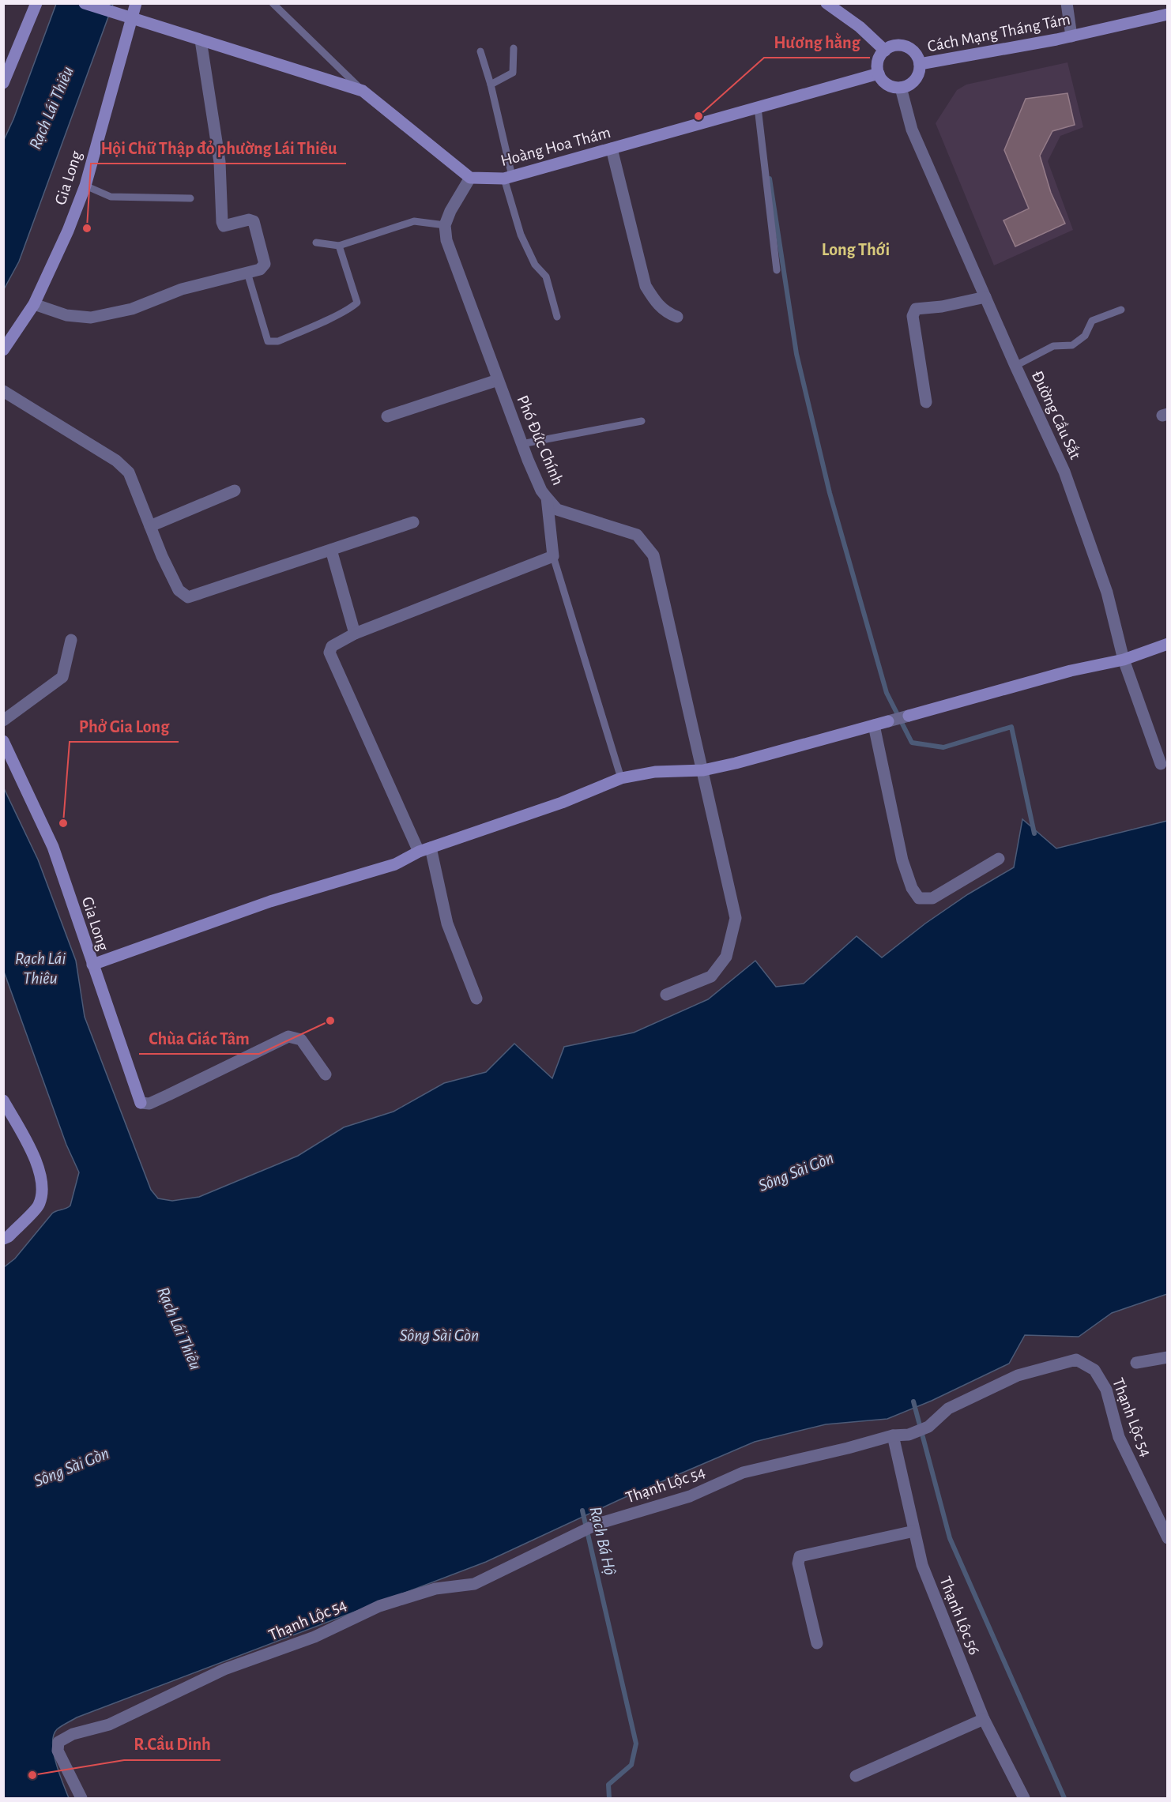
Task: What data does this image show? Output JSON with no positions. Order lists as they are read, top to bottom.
{
  "streets": {
    "street": [
      "Cách Mạng Tháng Tám",
      "Hoàng Hoa Thám",
      "Gia Long",
      "Đường Cầu Sắt",
      "Phó Đức Chính",
      "Thạnh Lộc 54",
      "Thạnh Lộc 56"
    ]
  },
  "crossings": [
    ["Cách Mạng Tháng Tám", "Hoàng Hoa Thám"],
    ["Cách Mạng Tháng Tám", "Đường Cầu Sắt"],
    ["Hoàng Hoa Thám", "Đường Cầu Sắt"],
    ["Thạnh Lộc 54", "Thạnh Lộc 56"]
  ],
  "districts": ["Long Thới"],
  "water": ["Rạch Lái Thiêu", "Sông Sài Gòn", "Rạch Bá Hộ"],
  "places": [
    "Hương hằng",
    "Hội Chữ Thập đỏ phường Lái Thiêu",
    "Phở Gia Long",
    "Chùa Giác Tâm",
    "R.Cầu Dinh"
  ]
}
